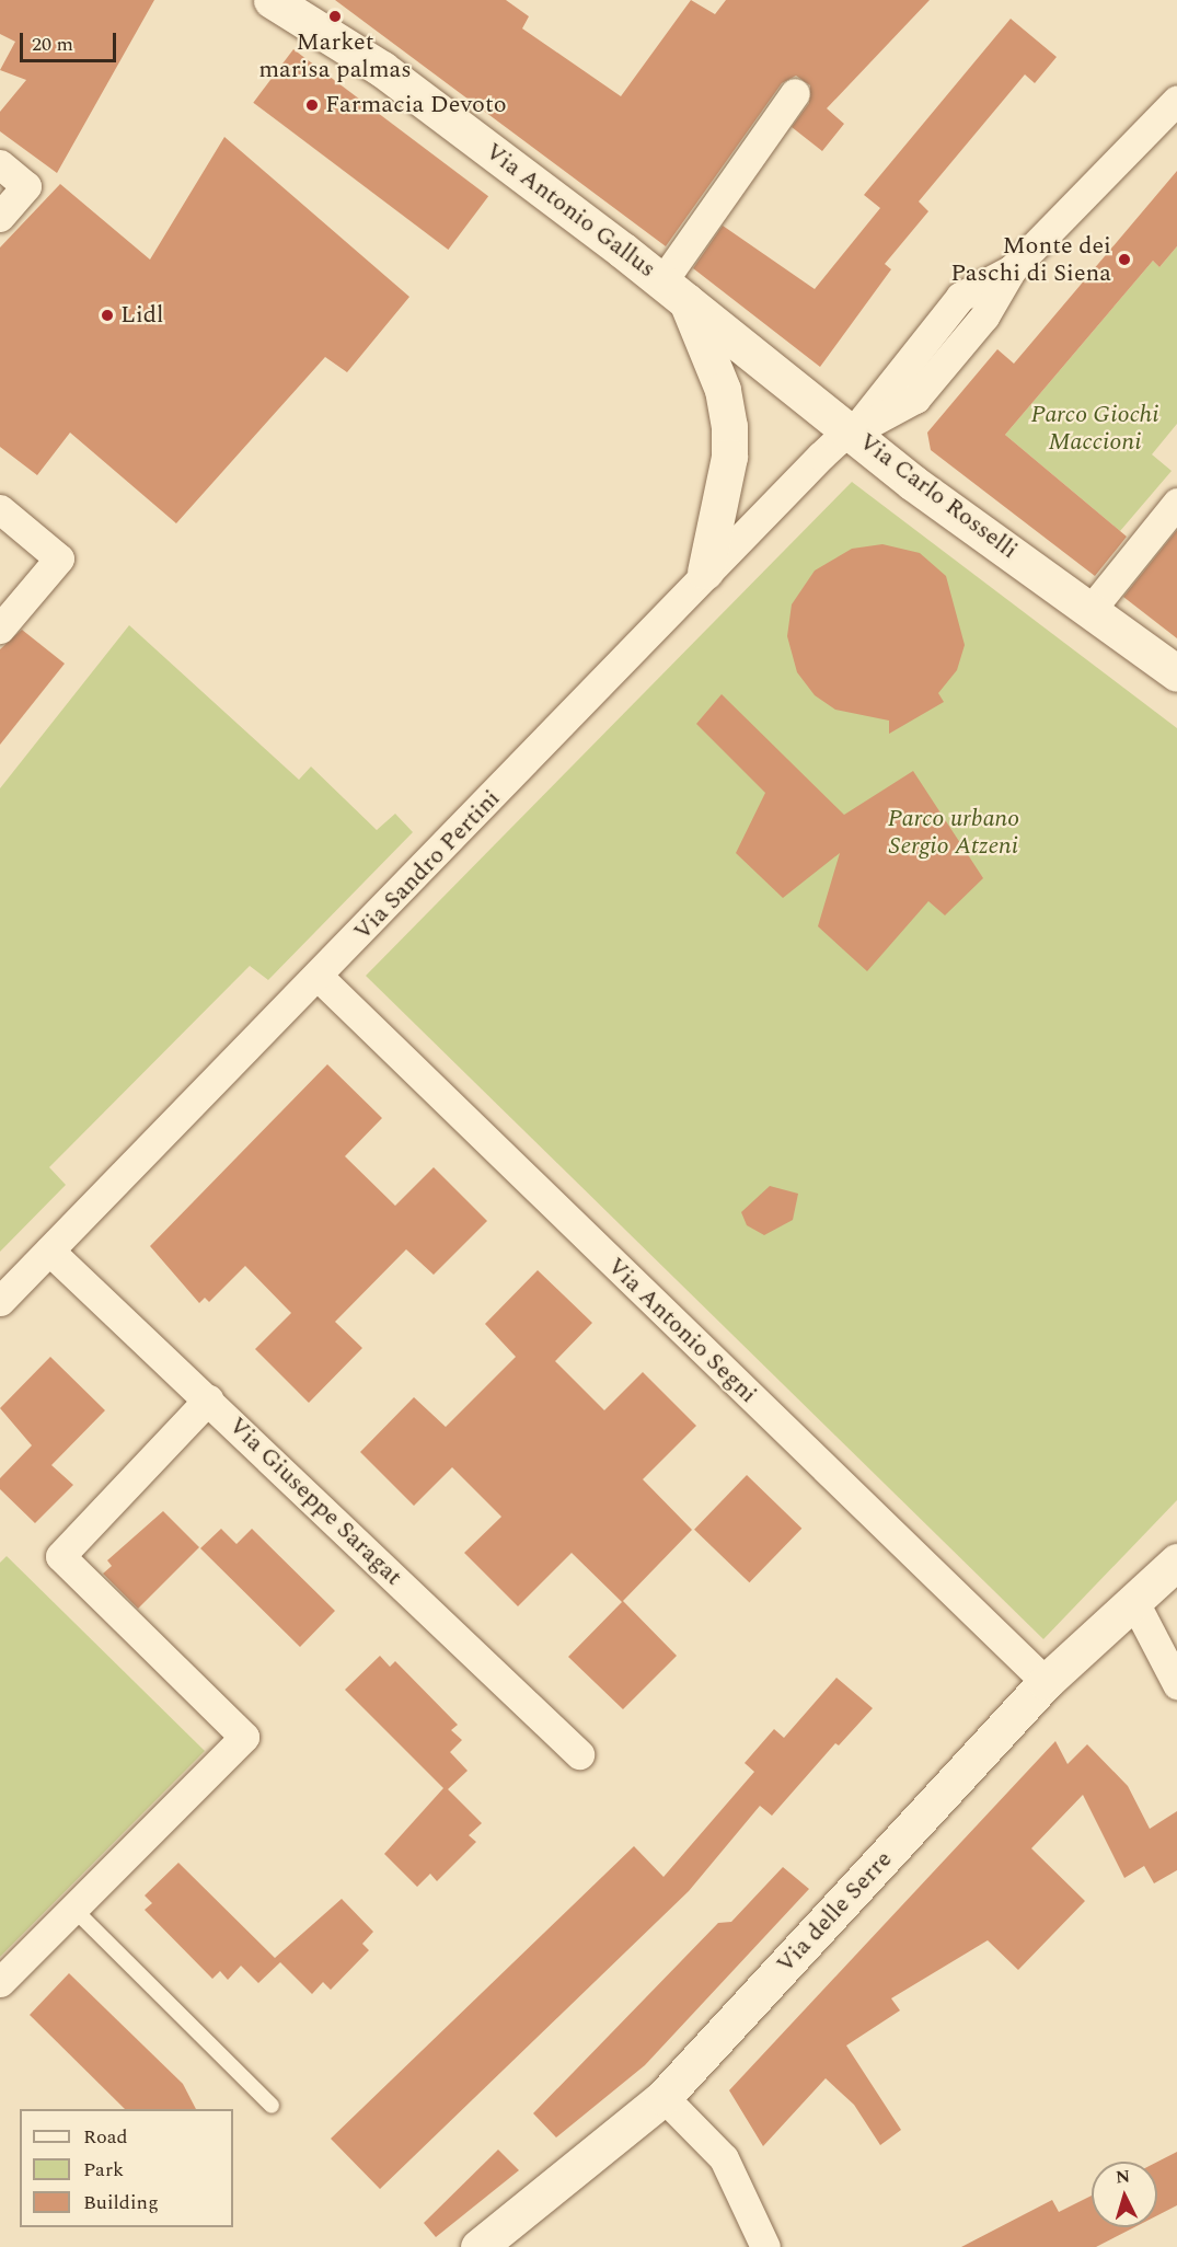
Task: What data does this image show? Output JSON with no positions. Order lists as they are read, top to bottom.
{
  "streets": {
    "street": [
      "Via Antonio Gallus",
      "Via Carlo Rosselli",
      "Via Sandro Pertini",
      "Via Antonio Segni",
      "Via Giuseppe Saragat",
      "Via delle Serre"
    ]
  },
  "crossings": [
    ["Via Antonio Gallus", "Via Carlo Rosselli"],
    ["Via Carlo Rosselli", "Via Sandro Pertini"],
    ["Via Sandro Pertini", "Via Antonio Segni"],
    ["Via Sandro Pertini", "Via Giuseppe Saragat"],
    ["Via Antonio Segni", "Via delle Serre"]
  ],
  "parks": ["Parco Giochi Maccioni", "Parco urbano Sergio Atzeni"],
  "places": [
    "Market marisa palmas",
    "Farmacia Devoto",
    "Monte dei Paschi di Siena",
    "Lidl"
  ],
  "legend": ["Road", "Park", "Building"],
  "scale_bar": "20 m",
  "north": "top"
}
